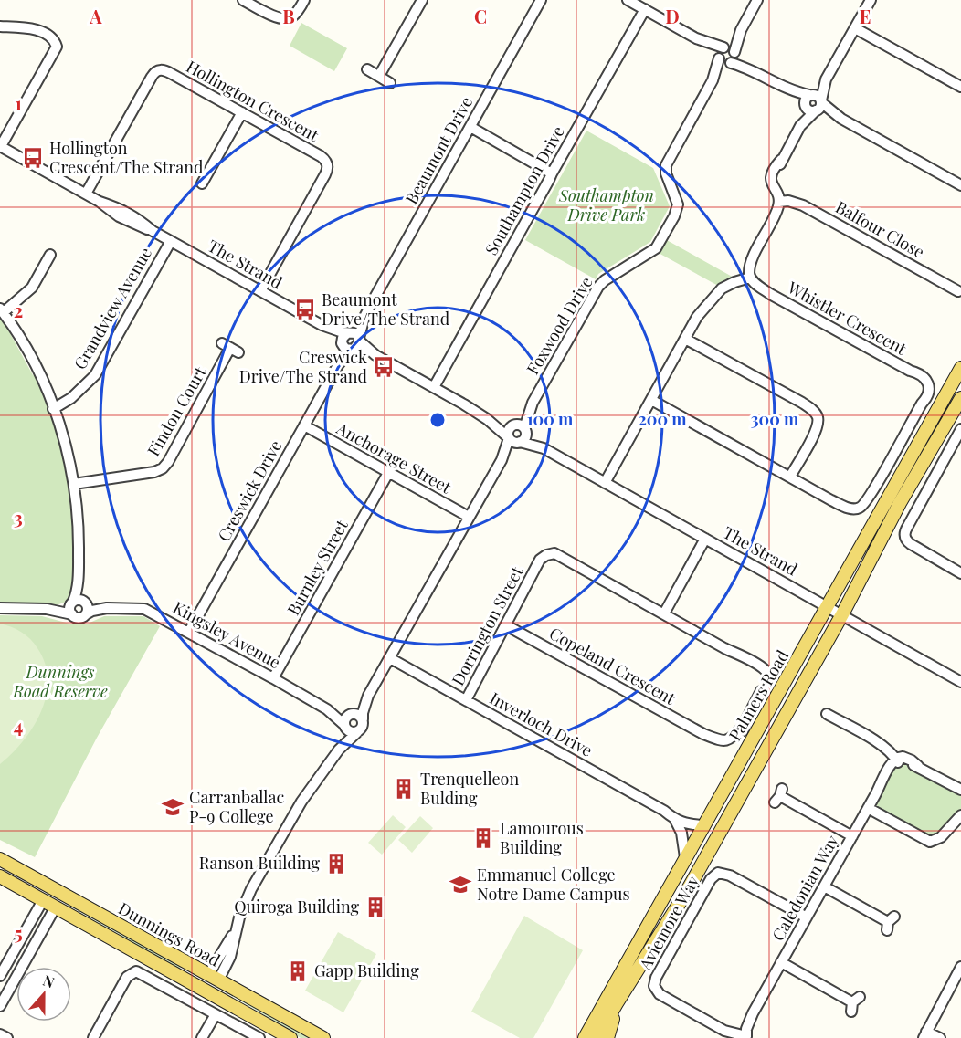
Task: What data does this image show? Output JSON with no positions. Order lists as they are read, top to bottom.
{
  "streets": {
    "main road": ["Palmers Road", "Dunnings Road"],
    "street": [
      "Hollington Crescent",
      "Beaumont Drive",
      "Southampton Drive",
      "Balfour Close",
      "The Strand",
      "Grandview Avenue",
      "Whistler Crescent",
      "Foxwood Drive",
      "Findon Court",
      "Anchorage Street",
      "Creswick Drive",
      "Burnley Street",
      "Dorrington Street",
      "Kingsley Avenue",
      "Copeland Crescent",
      "Inverloch Drive",
      "Caledonian Way",
      "Aviemore Way"
    ]
  },
  "crossings": [
    ["Hollington Crescent", "The Strand"],
    ["Beaumont Drive", "The Strand"],
    ["Beaumont Drive", "Creswick Drive"],
    ["Southampton Drive", "The Strand"],
    ["The Strand", "Grandview Avenue"],
    ["The Strand", "Foxwood Drive"],
    ["The Strand", "Creswick Drive"],
    ["The Strand", "Palmers Road"],
    ["Anchorage Street", "Creswick Drive"],
    ["Anchorage Street", "Burnley Street"],
    ["Creswick Drive", "Kingsley Avenue"],
    ["Burnley Street", "Kingsley Avenue"],
    ["Dorrington Street", "Copeland Crescent"],
    ["Dorrington Street", "Inverloch Drive"],
    ["Palmers Road", "Inverloch Drive"],
    ["Caledonian Way", "Aviemore Way"]
  ],
  "parks": ["Southampton Drive Park", "Dunnings Road Reserve"],
  "places": {
    "bus stop": ["Hollington Crescent/The Strand", "Beaumont Drive/The Strand", "Creswick Drive/The Strand"],
    "building": [
      "Trenquelleon Bulding",
      "Lamourous Building",
      "Ranson Building",
      "Quiroga Building",
      "Gapp Building"
    ],
    "school or university": ["Carranballac P-9 College", "Emmanuel College Notre Dame Campus"]
  },
  "north": "top",
  "grid": {
    "columns": [
      "A",
      "B",
      "C",
      "D",
      "E"
    ],
    "rows": [
      "1",
      "2",
      "3",
      "4",
      "5"
    ]
  },
  "rings": ["100 m", "200 m", "300 m"]
}
